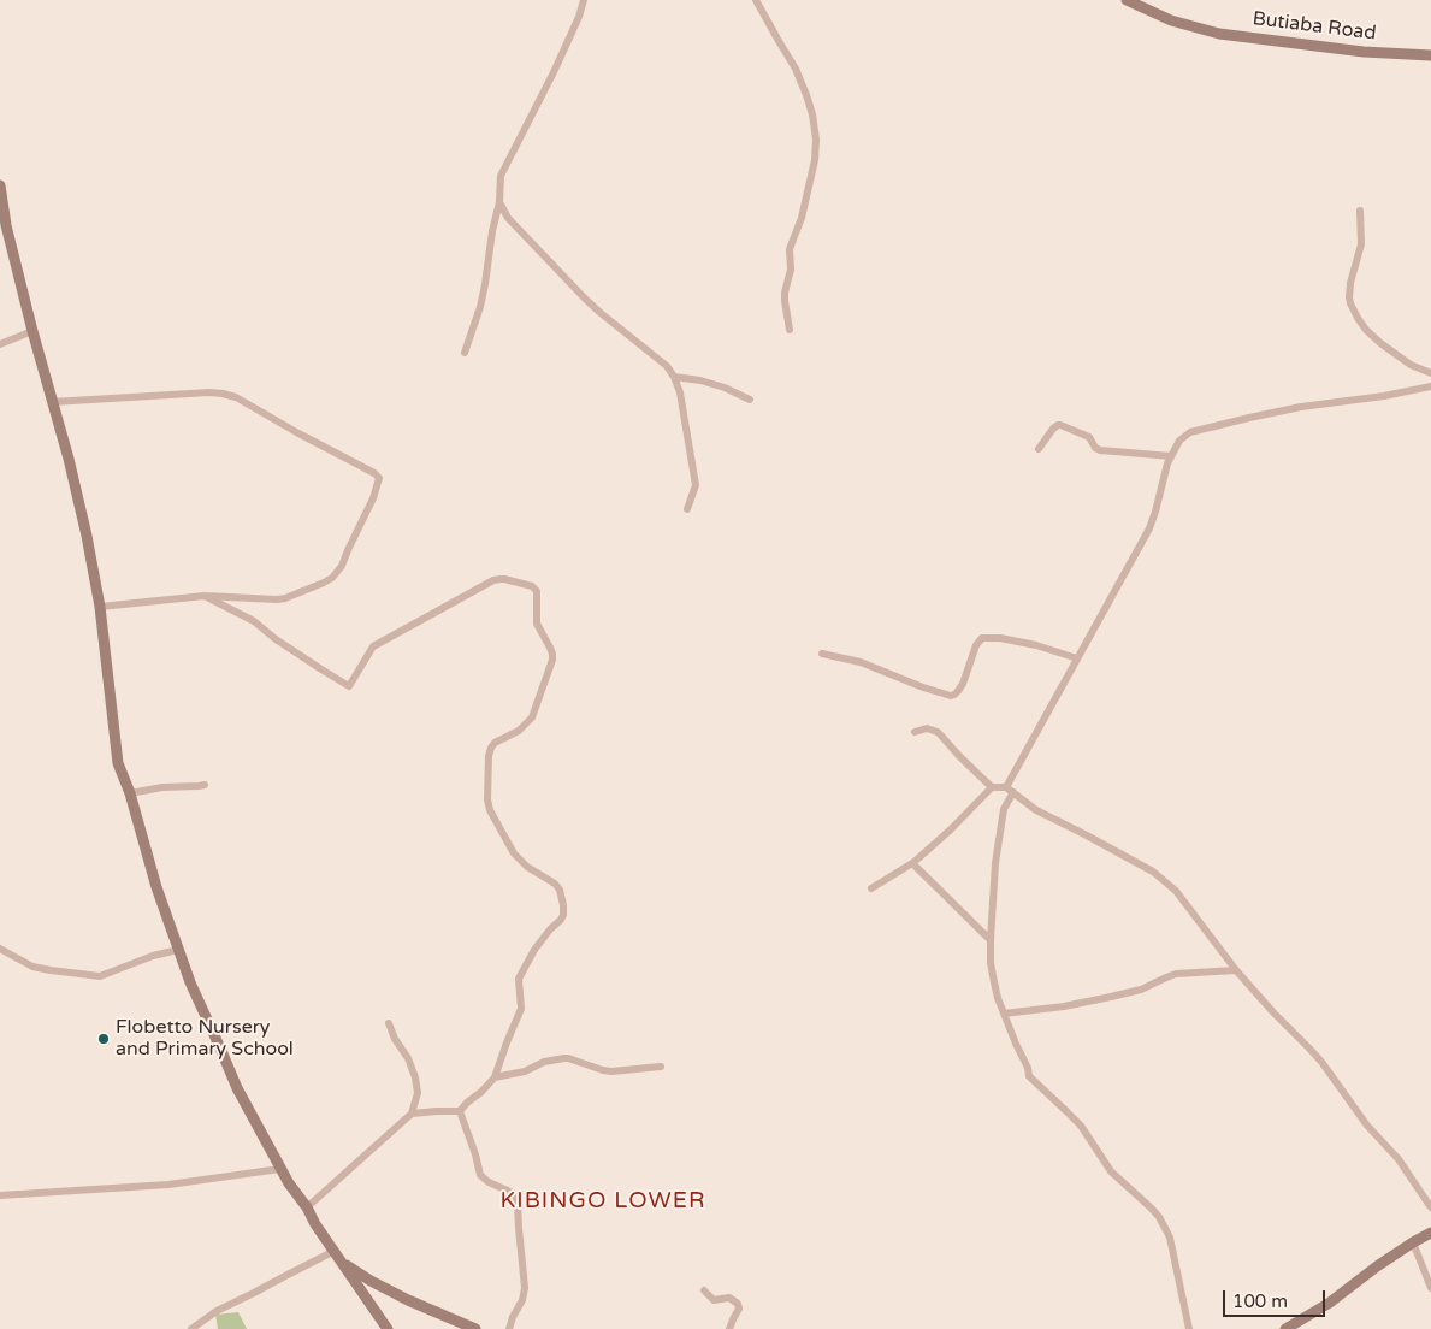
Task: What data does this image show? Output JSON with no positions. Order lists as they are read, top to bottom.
{
  "streets": {
    "main road": ["Butiaba Road"]
  },
  "districts": ["KIBINGO LOWER"],
  "places": ["Flobetto Nursery and Primary School"],
  "scale_bar": "100 m"
}
